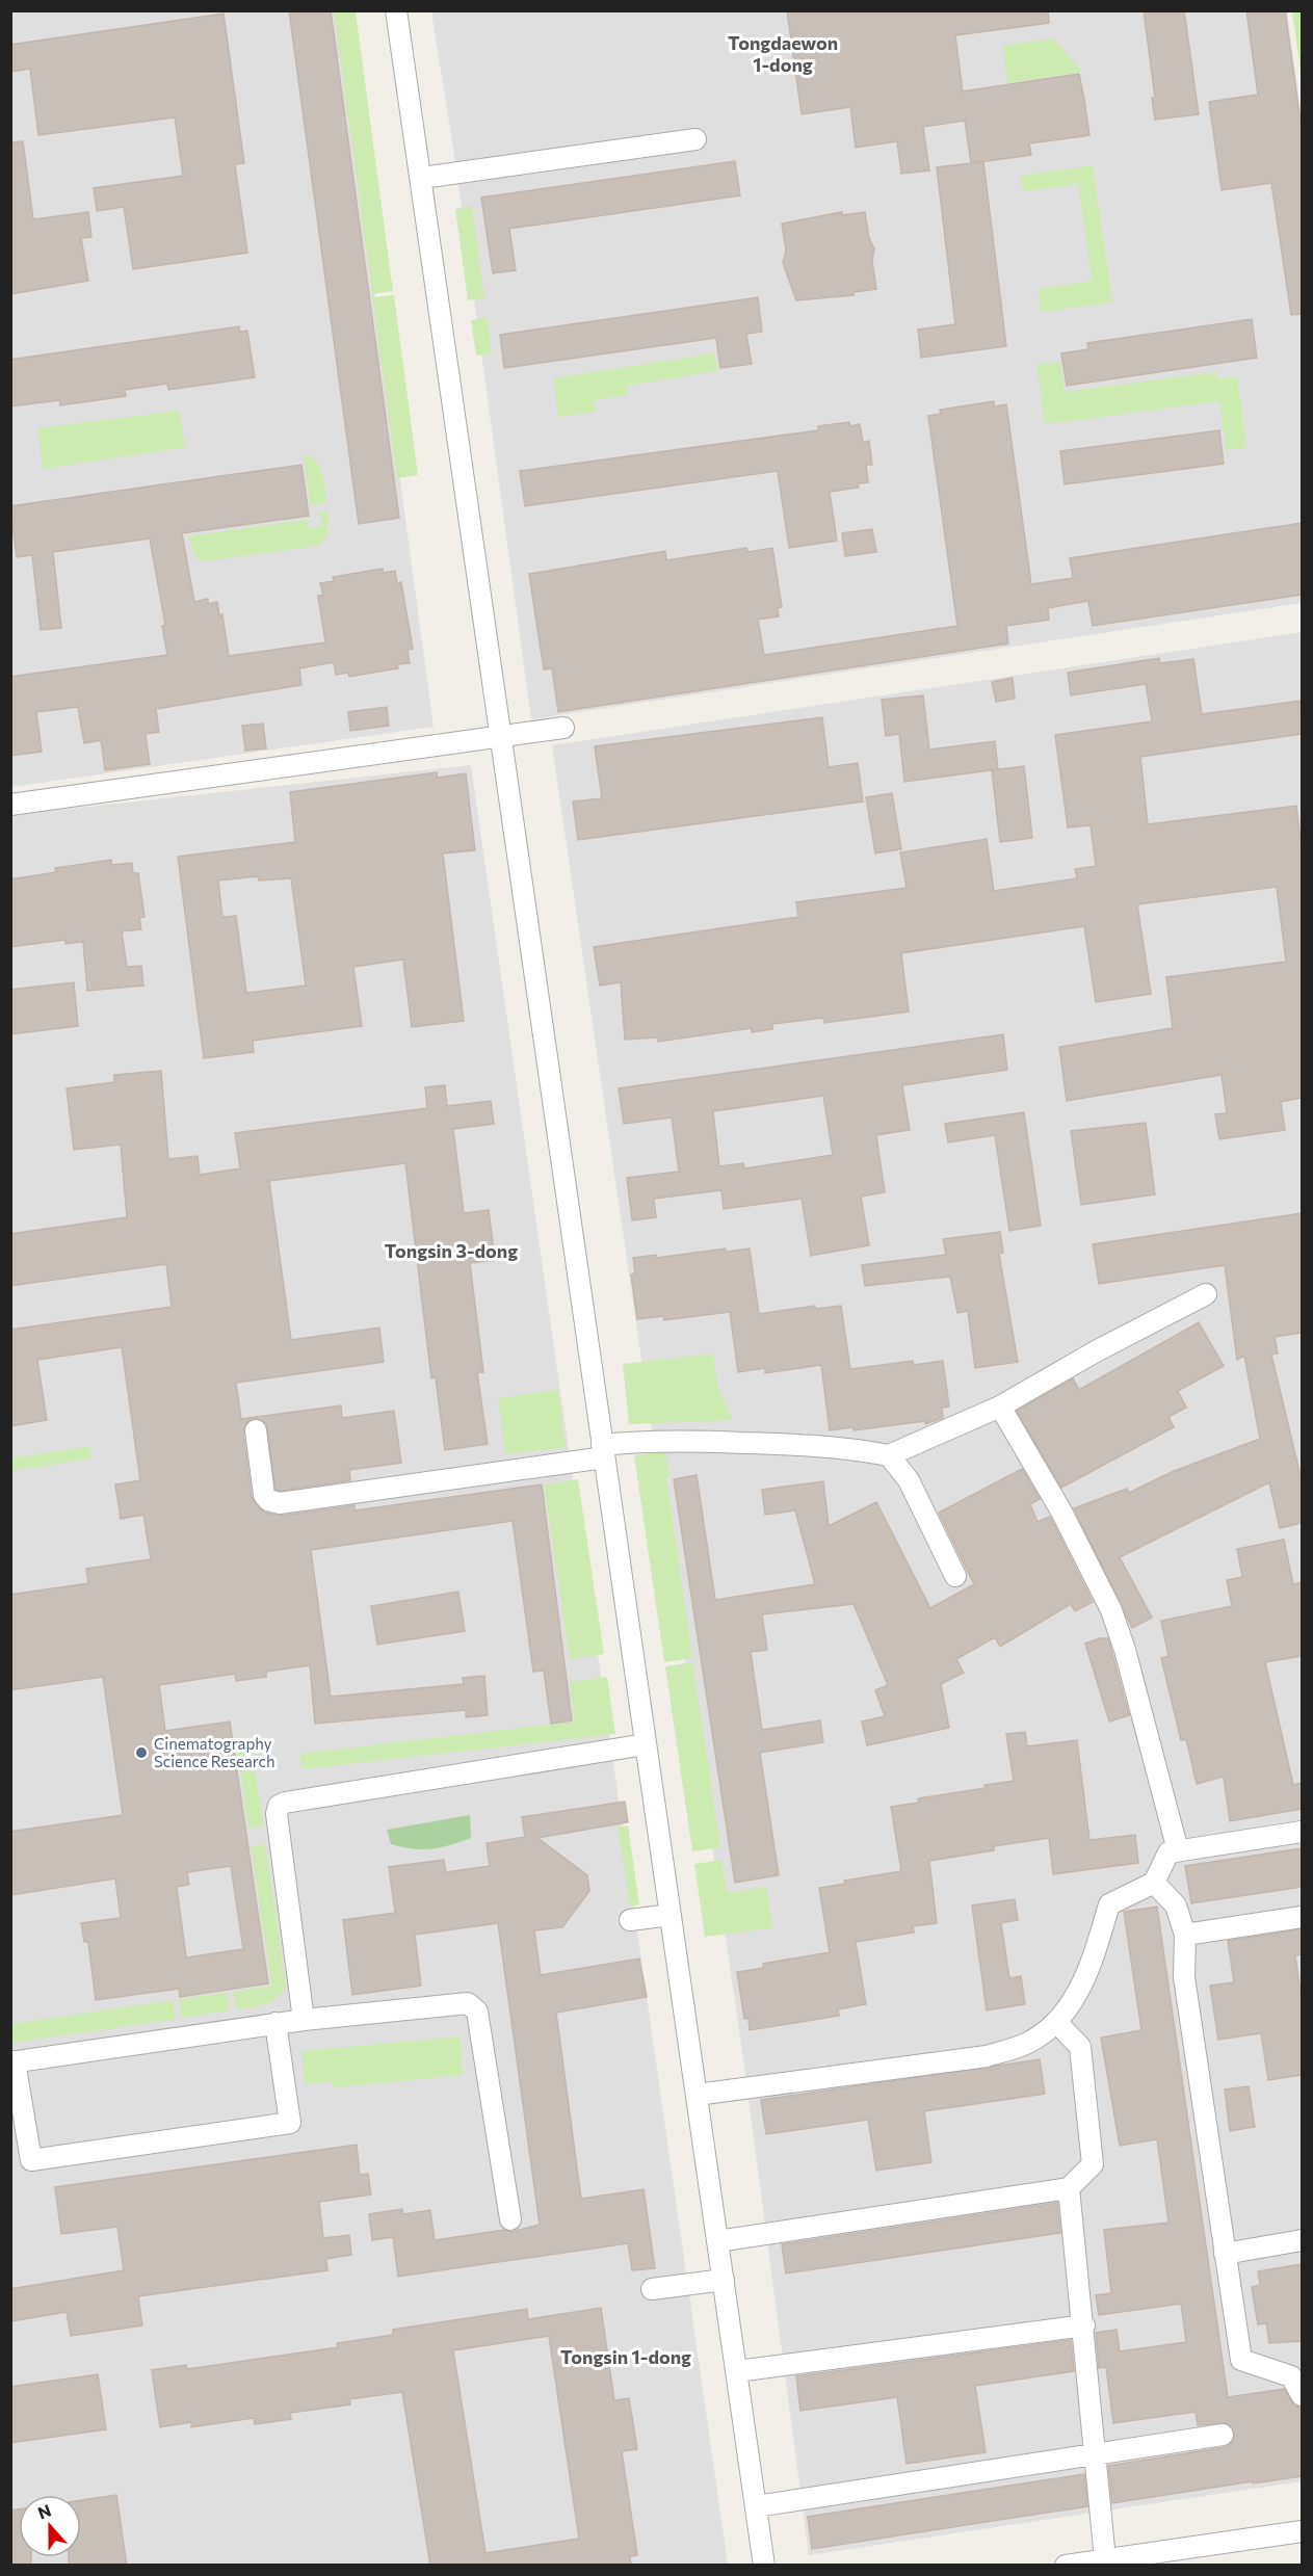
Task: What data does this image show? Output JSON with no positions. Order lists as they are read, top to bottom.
{
  "districts": ["Tongdaewon 1-dong", "Tongsin 3-dong", "Tongsin 1-dong"],
  "places": ["Cinematography Science Research"],
  "north": "top"
}
